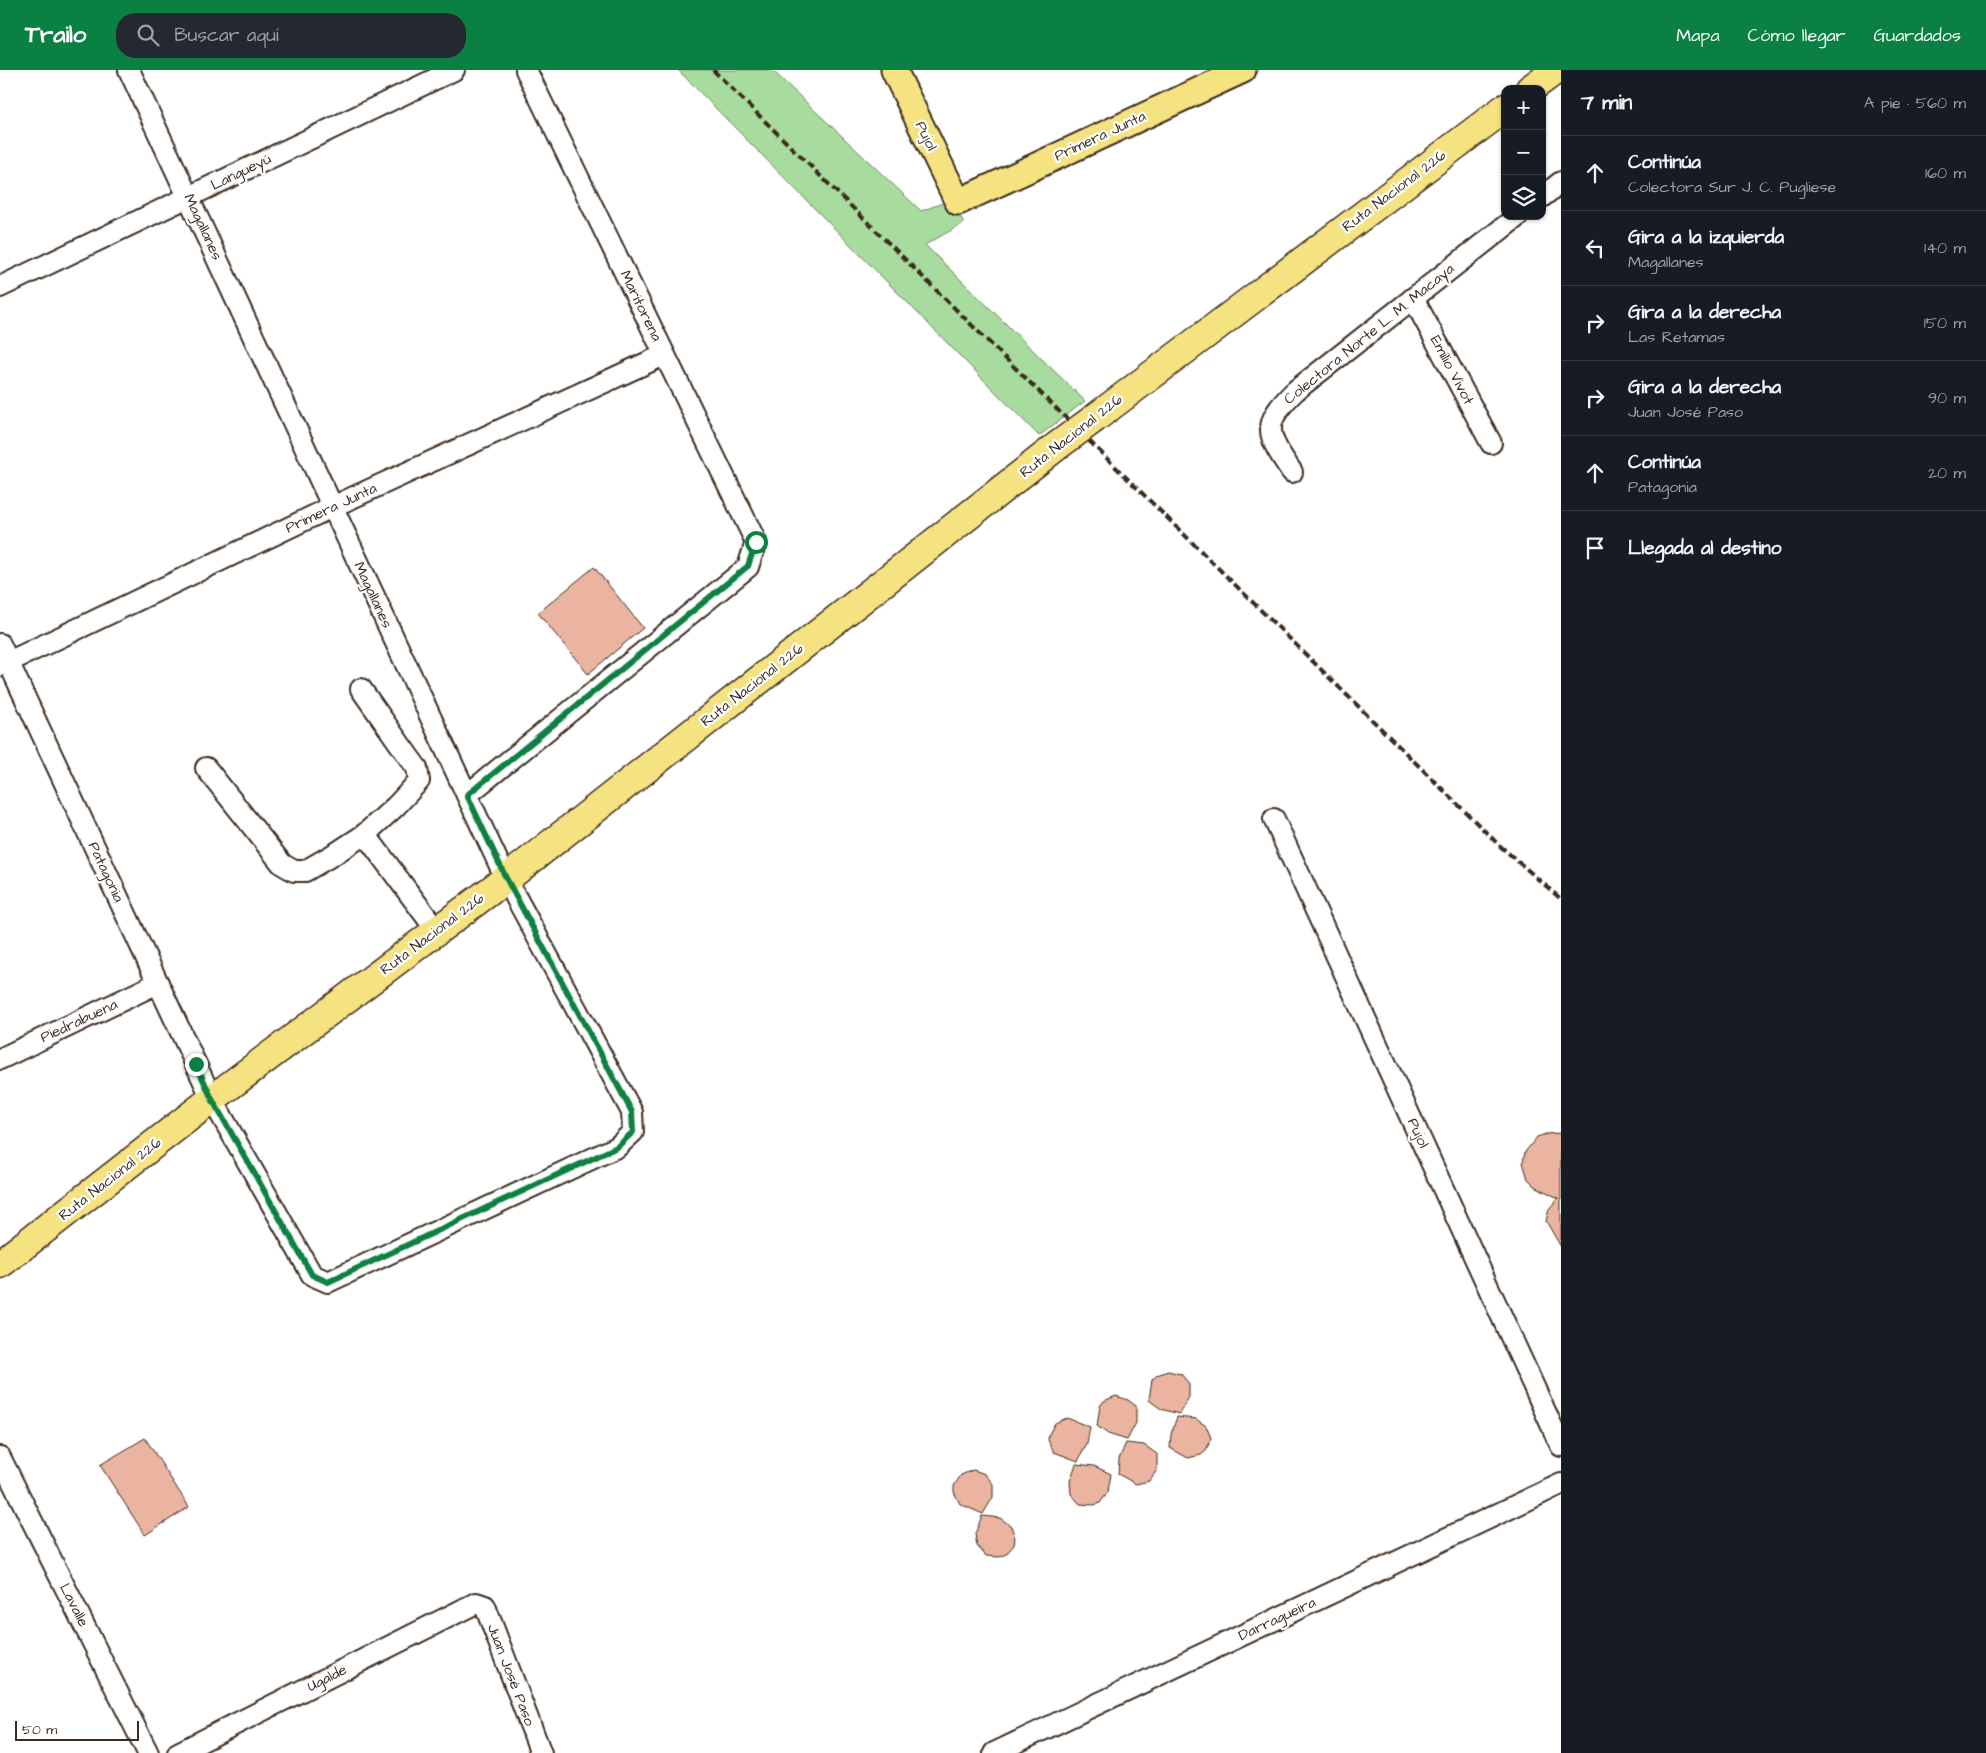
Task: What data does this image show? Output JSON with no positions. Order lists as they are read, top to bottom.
{
  "streets": {
    "highway": ["Ruta Nacional 226"],
    "main road": ["Pujol", "Primera Junta"],
    "street": [
      "Langueyú",
      "Magallanes",
      "Maritorena",
      "Colectora Norte L. M. Macaya",
      "Emilio Vivot",
      "Patagonia",
      "Piedrabuena",
      "Lavalle",
      "Darragueira",
      "Juan José Paso",
      "Ugalde"
    ]
  },
  "crossings": [
    ["Pujol", "Primera Junta"],
    ["Primera Junta", "Magallanes"],
    ["Primera Junta", "Maritorena"],
    ["Primera Junta", "Patagonia"],
    ["Langueyú", "Magallanes"],
    ["Ruta Nacional 226", "Magallanes"],
    ["Ruta Nacional 226", "Patagonia"],
    ["Magallanes", "Maritorena"],
    ["Magallanes", "Patagonia"],
    ["Colectora Norte L. M. Macaya", "Emilio Vivot"],
    ["Patagonia", "Piedrabuena"],
    ["Juan José Paso", "Ugalde"]
  ],
  "scale_bar": "50 m",
  "page": {
    "header": "Trailo",
    "search": "Buscar aquí",
    "nav": ["Mapa", "Cómo llegar", "Guardados"],
    "heading": ["7 min", "A pie · 560 m"],
    "map_buttons": ["+", "−"],
    "list": [
      ["Continúa", "Colectora Sur J. C. Pugliese", "160 m"],
      ["Gira a la izquierda", "Magallanes", "140 m"],
      ["Gira a la derecha", "Las Retamas", "150 m"],
      ["Gira a la derecha", "Juan José Paso", "90 m"],
      ["Continúa", "Patagonia", "20 m"],
      "Llegada al destino"
    ],
    "scale": "50 m"
  }
}
